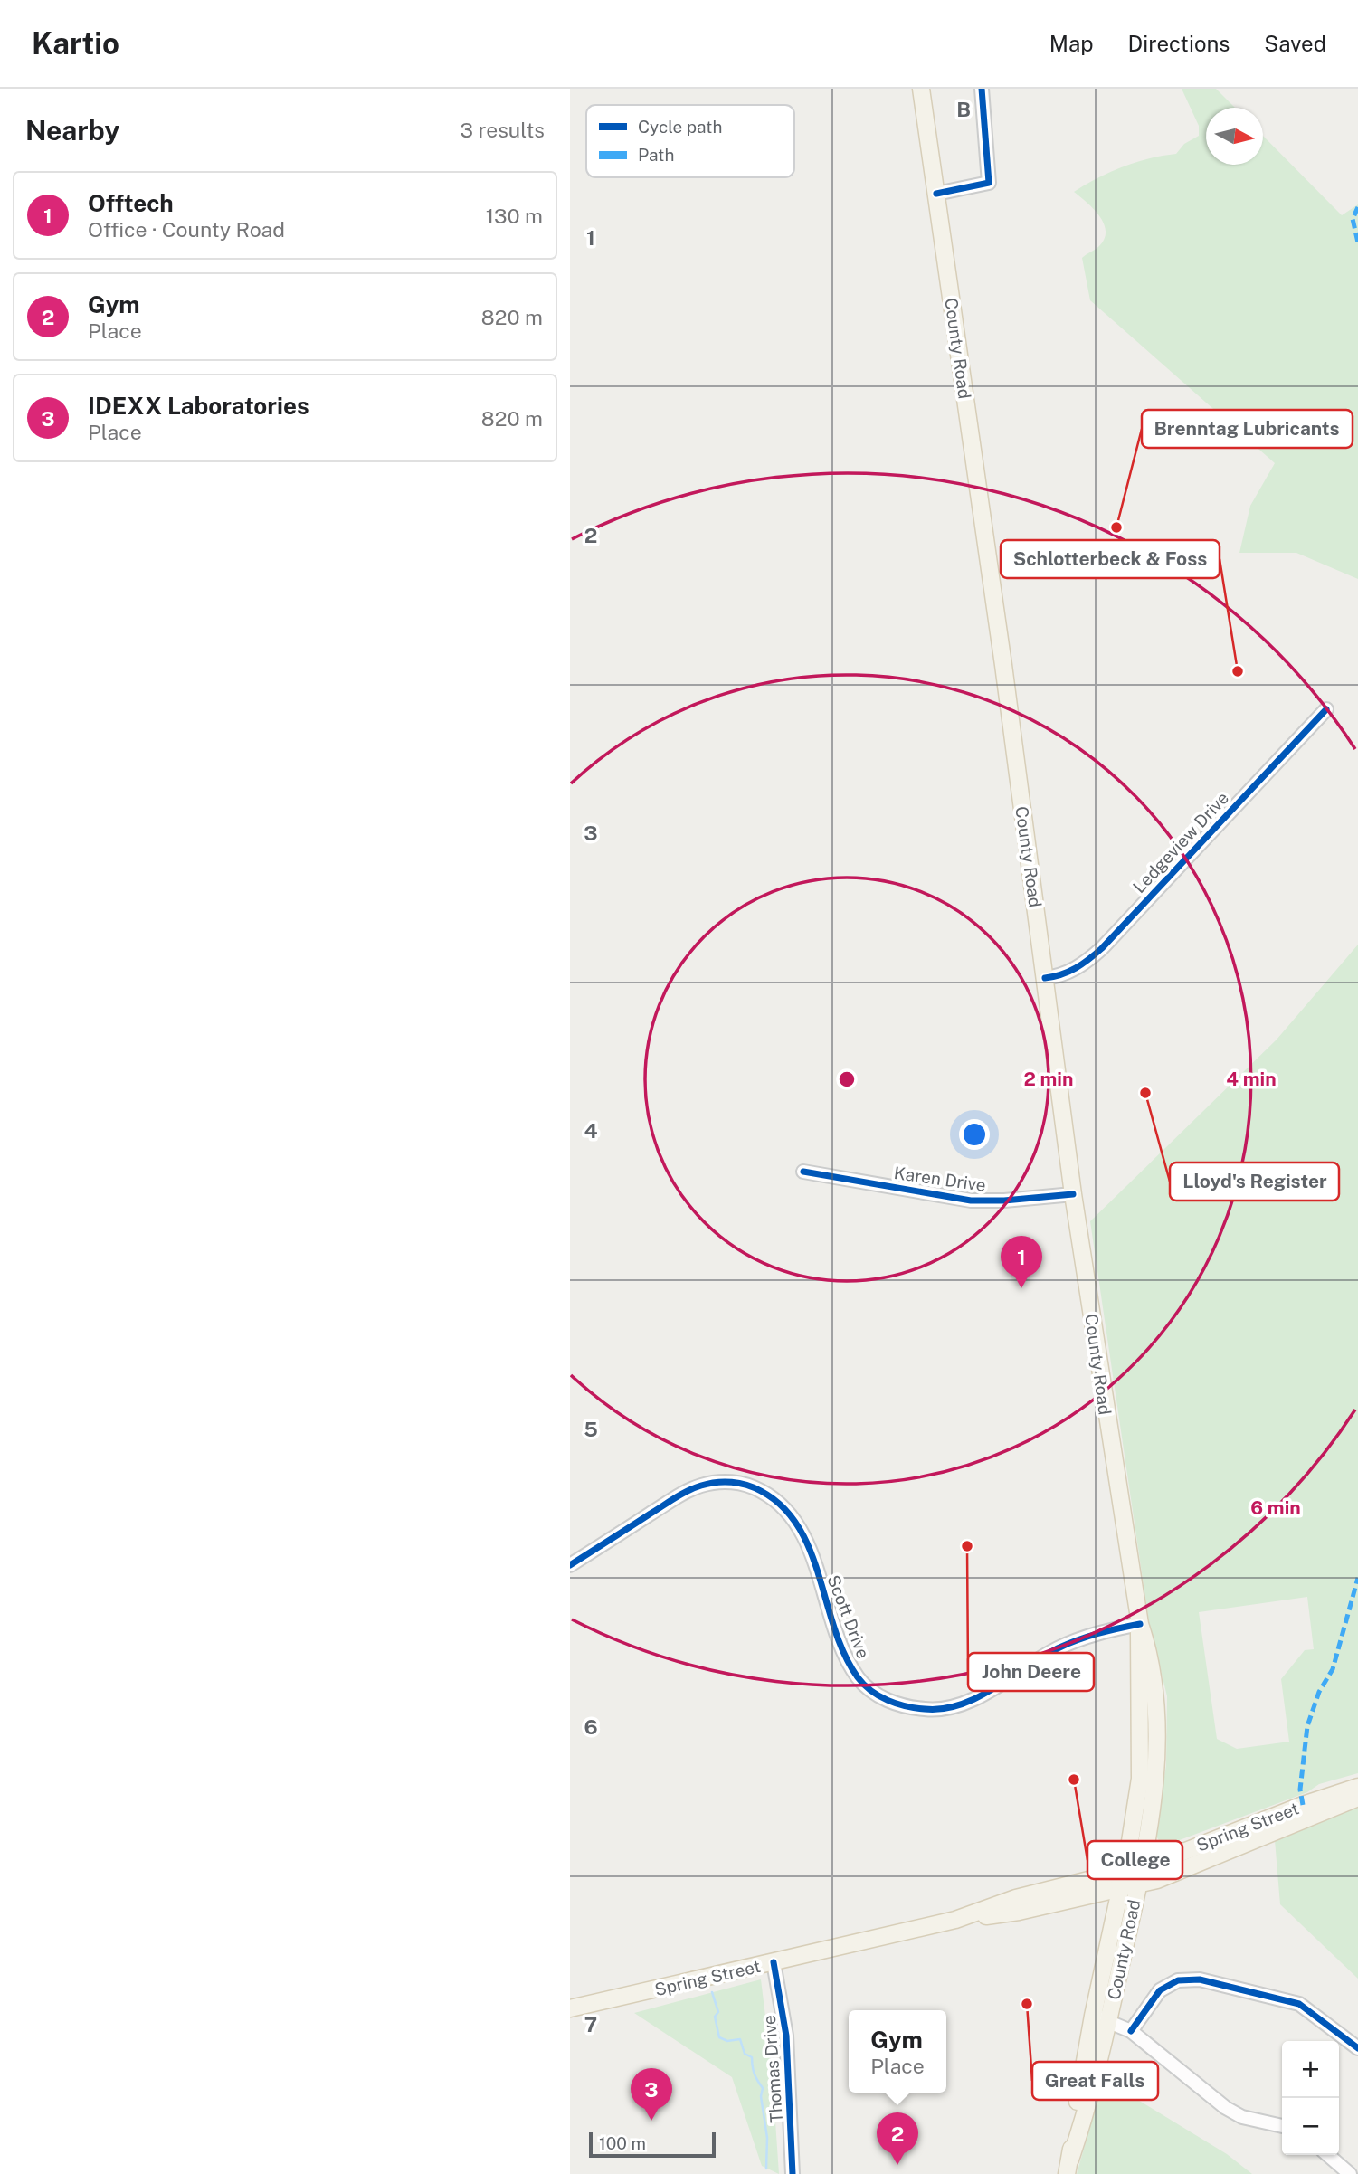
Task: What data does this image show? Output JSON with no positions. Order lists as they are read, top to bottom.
{
  "streets": {
    "main road": ["County Road", "Spring Street"],
    "street": [
      "Ledgeview Drive",
      "Karen Drive",
      "Scott Drive",
      "Thomas Drive"
    ]
  },
  "crossings": [
    ["County Road", "Ledgeview Drive"],
    ["County Road", "Karen Drive"],
    ["County Road", "Scott Drive"],
    ["County Road", "Spring Street"],
    ["Spring Street", "Thomas Drive"]
  ],
  "places": [
    "Brenntag Lubricants",
    "Schlotterbeck & Foss",
    "Lloyd's Register",
    "John Deere",
    "College",
    "Great Falls"
  ],
  "legend": ["Cycle path", "Path"],
  "scale_bar": "100 m",
  "north": "right",
  "page": {
    "header": "Kartio",
    "nav": ["Map", "Directions", "Saved"],
    "heading": ["Nearby", "3 results"],
    "list": [
      {
        "mark": "1",
        "name": "Offtech",
        "note": "Office · County Road",
        "value": "130 m"
      },
      {
        "mark": "2",
        "name": "Gym",
        "note": "Place",
        "value": "820 m"
      },
      {
        "mark": "3",
        "name": "IDEXX Laboratories",
        "note": "Place",
        "value": "820 m"
      }
    ],
    "pins": ["1", "3", "2"],
    "popup": ["Gym", "Place"],
    "map_buttons": ["+", "−"],
    "scale": "100 m"
  },
  "grid": {
    "columns": ["B"],
    "rows": [
      "1",
      "2",
      "3",
      "4",
      "5",
      "6",
      "7"
    ]
  },
  "rings": ["2 min", "4 min", "6 min"]
}
